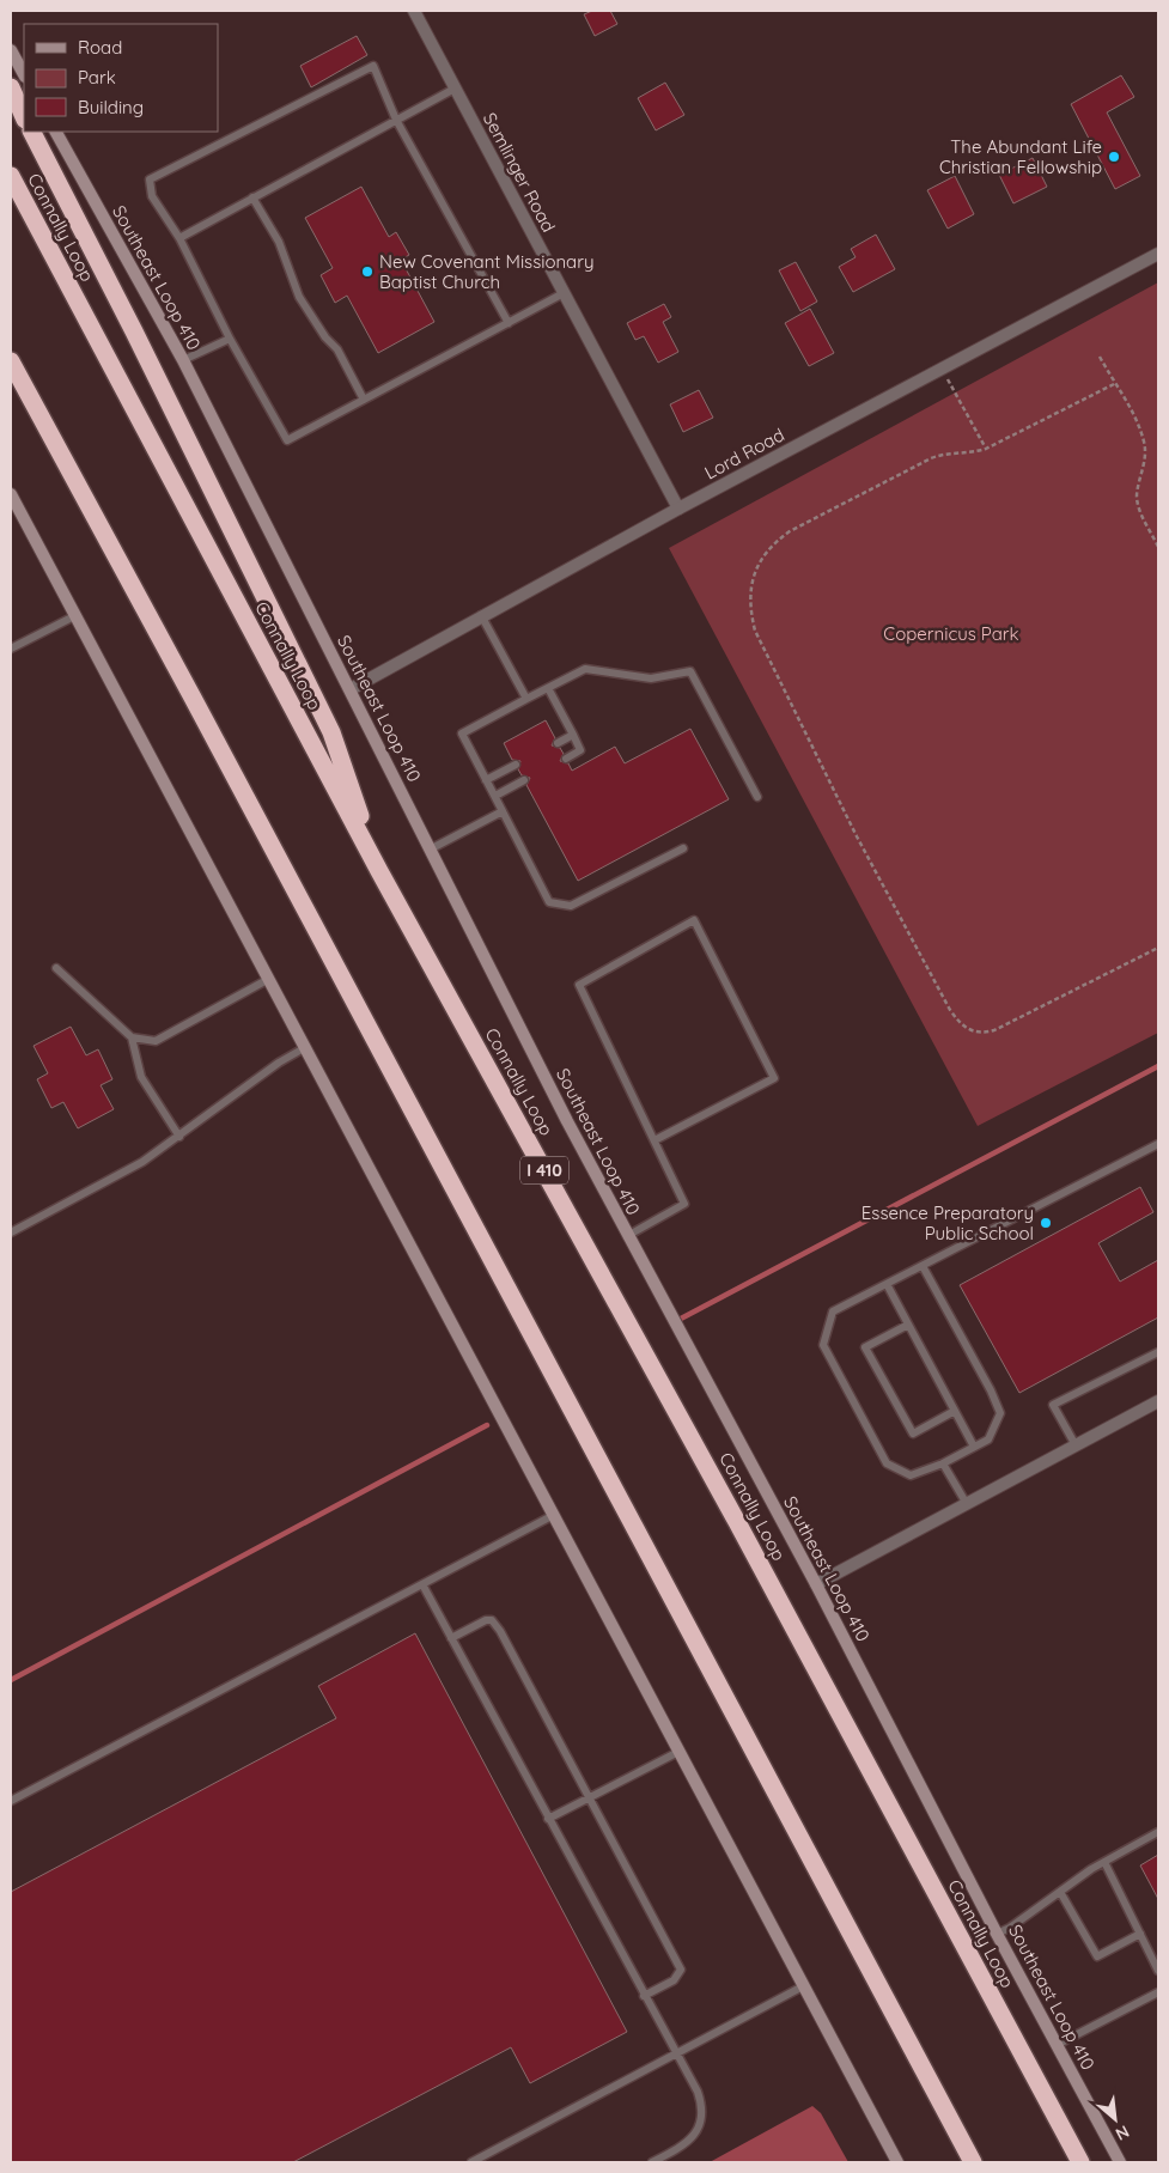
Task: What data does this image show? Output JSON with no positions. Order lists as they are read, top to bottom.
{
  "streets": {
    "highway": ["Connally Loop", "I 410"],
    "main road": ["Southeast Loop 410"],
    "street": ["Semlinger Road", "Lord Road"]
  },
  "crossings": [
    ["Semlinger Road", "Lord Road"],
    ["Southeast Loop 410", "Lord Road"]
  ],
  "parks": ["Copernicus Park"],
  "places": ["The Abundant Life Christian Fellowship", "New Covenant Missionary Baptist Church", "Essence Preparatory Public School"],
  "legend": ["Road", "Park", "Building"],
  "north": "bottom right"
}
